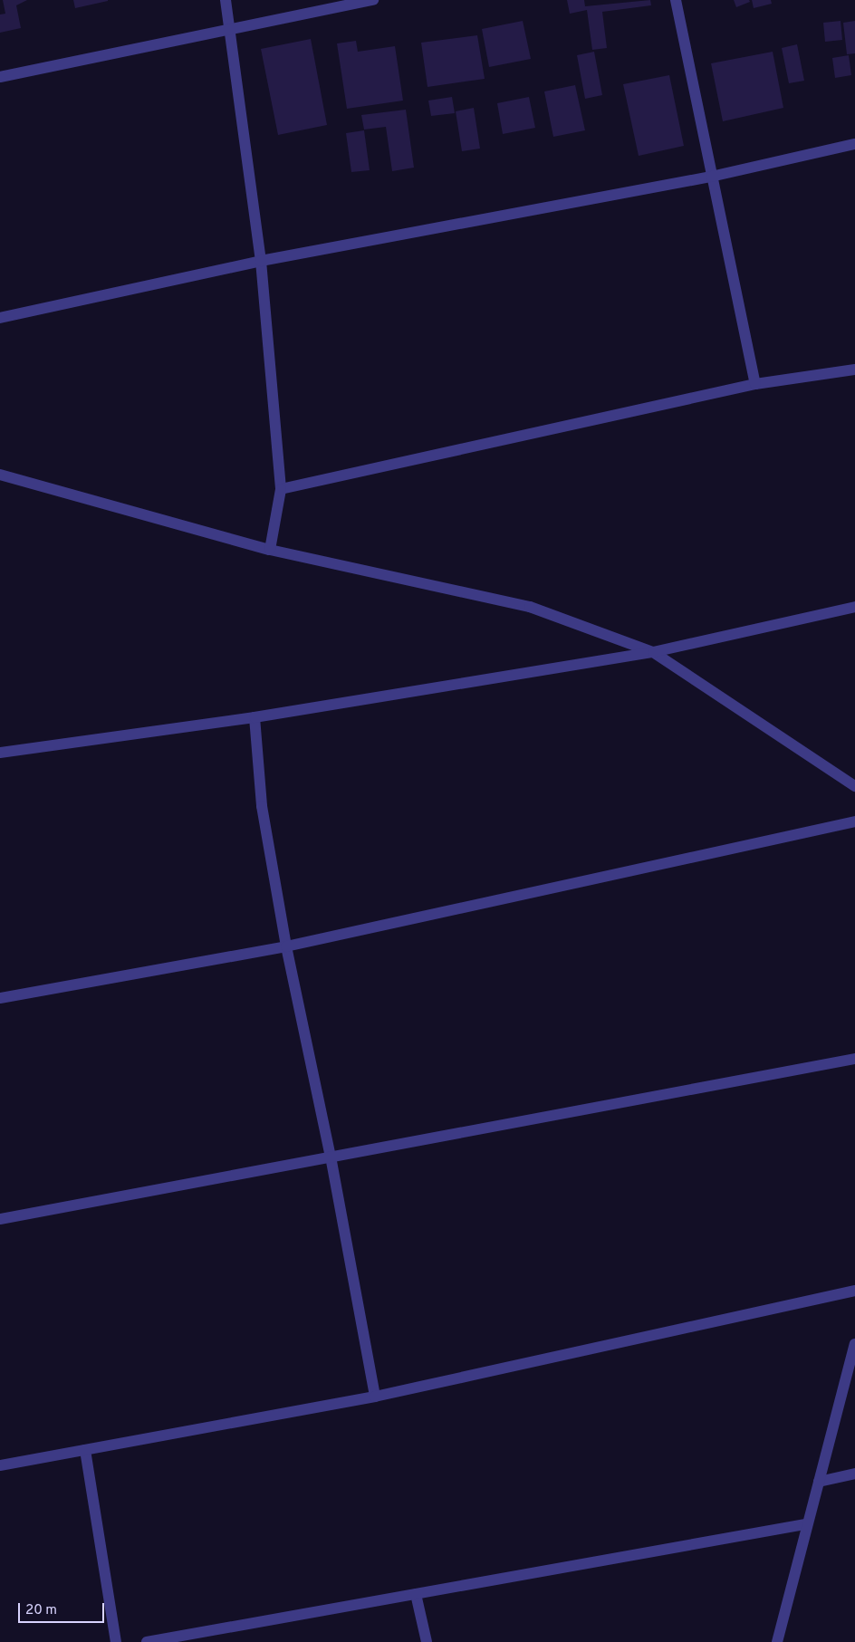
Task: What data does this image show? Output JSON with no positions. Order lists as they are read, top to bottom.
{
  "scale_bar": "20 m"
}
